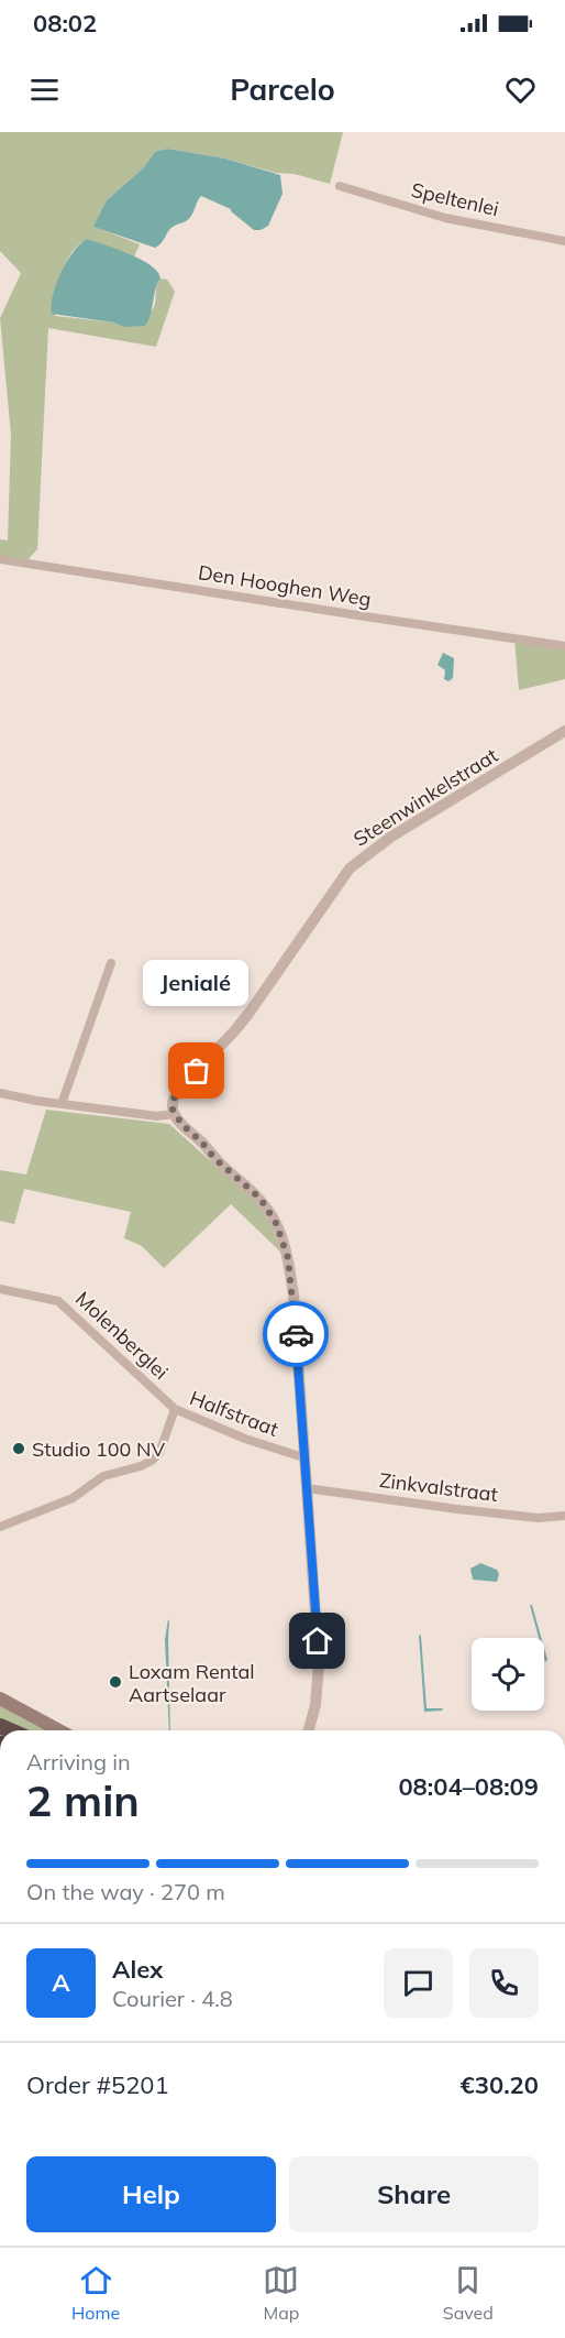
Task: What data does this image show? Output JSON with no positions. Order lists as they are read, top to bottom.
{
  "streets": {
    "street": [
      "Speltenlei",
      "Den Hooghen Weg",
      "Steenwinkelstraat",
      "Molenberglei",
      "Halfstraat",
      "Zinkvalstraat"
    ]
  },
  "crossings": [
    ["Molenberglei", "Halfstraat"]
  ],
  "places": ["Jenialé", "Studio 100 NV", "Loxam Rental Aartselaar"],
  "page": {
    "status": "08:02",
    "header": "Parcelo",
    "bubble": "Jenialé",
    "heading": ["2 min", "Arriving in", "08:04–08:09"],
    "panel": [
      "Alex",
      "Courier · 4.8",
      "Order #5201",
      "€30.20"
    ],
    "bar": "On the way · 270 m",
    "round": "A",
    "buttons": ["Help", "Share"],
    "tabs": ["Home", "Map", "Saved"]
  }
}
